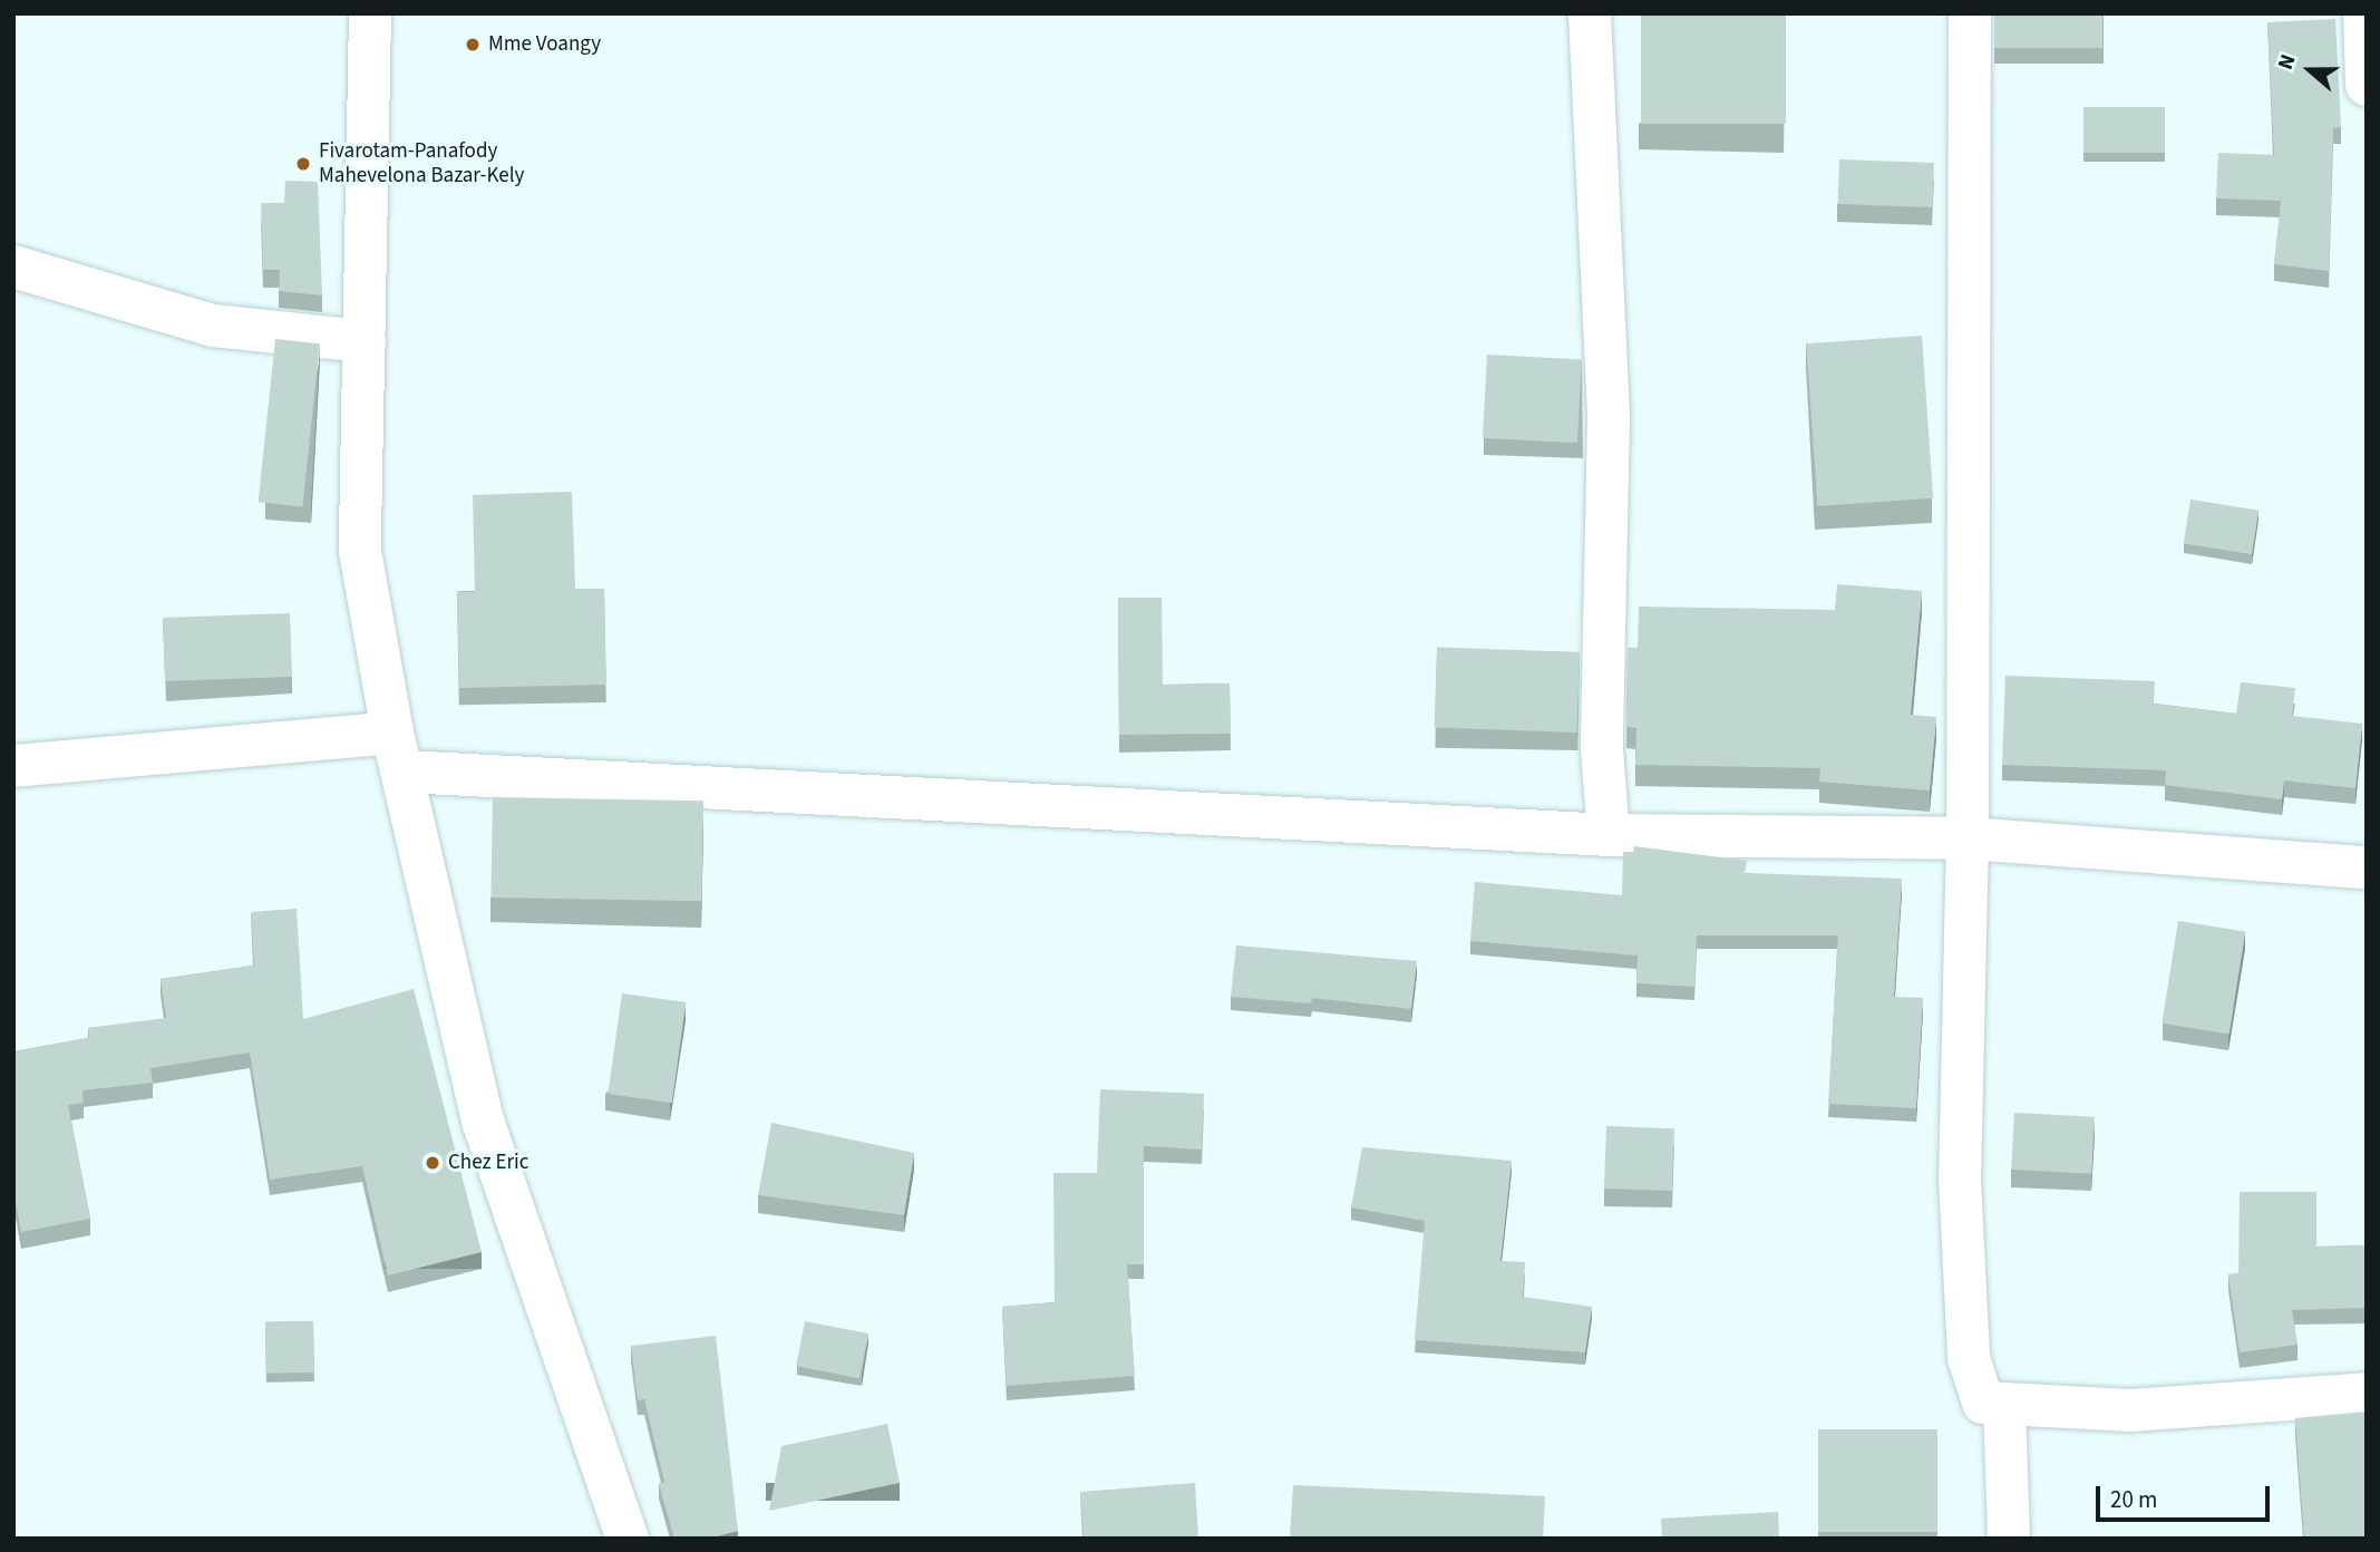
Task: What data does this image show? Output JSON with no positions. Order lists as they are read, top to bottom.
{
  "places": ["Mme Voangy", "Fivarotam-Panafody Mahevelona Bazar-Kely", "Chez Eric"],
  "scale_bar": "20 m",
  "north": "left"
}
